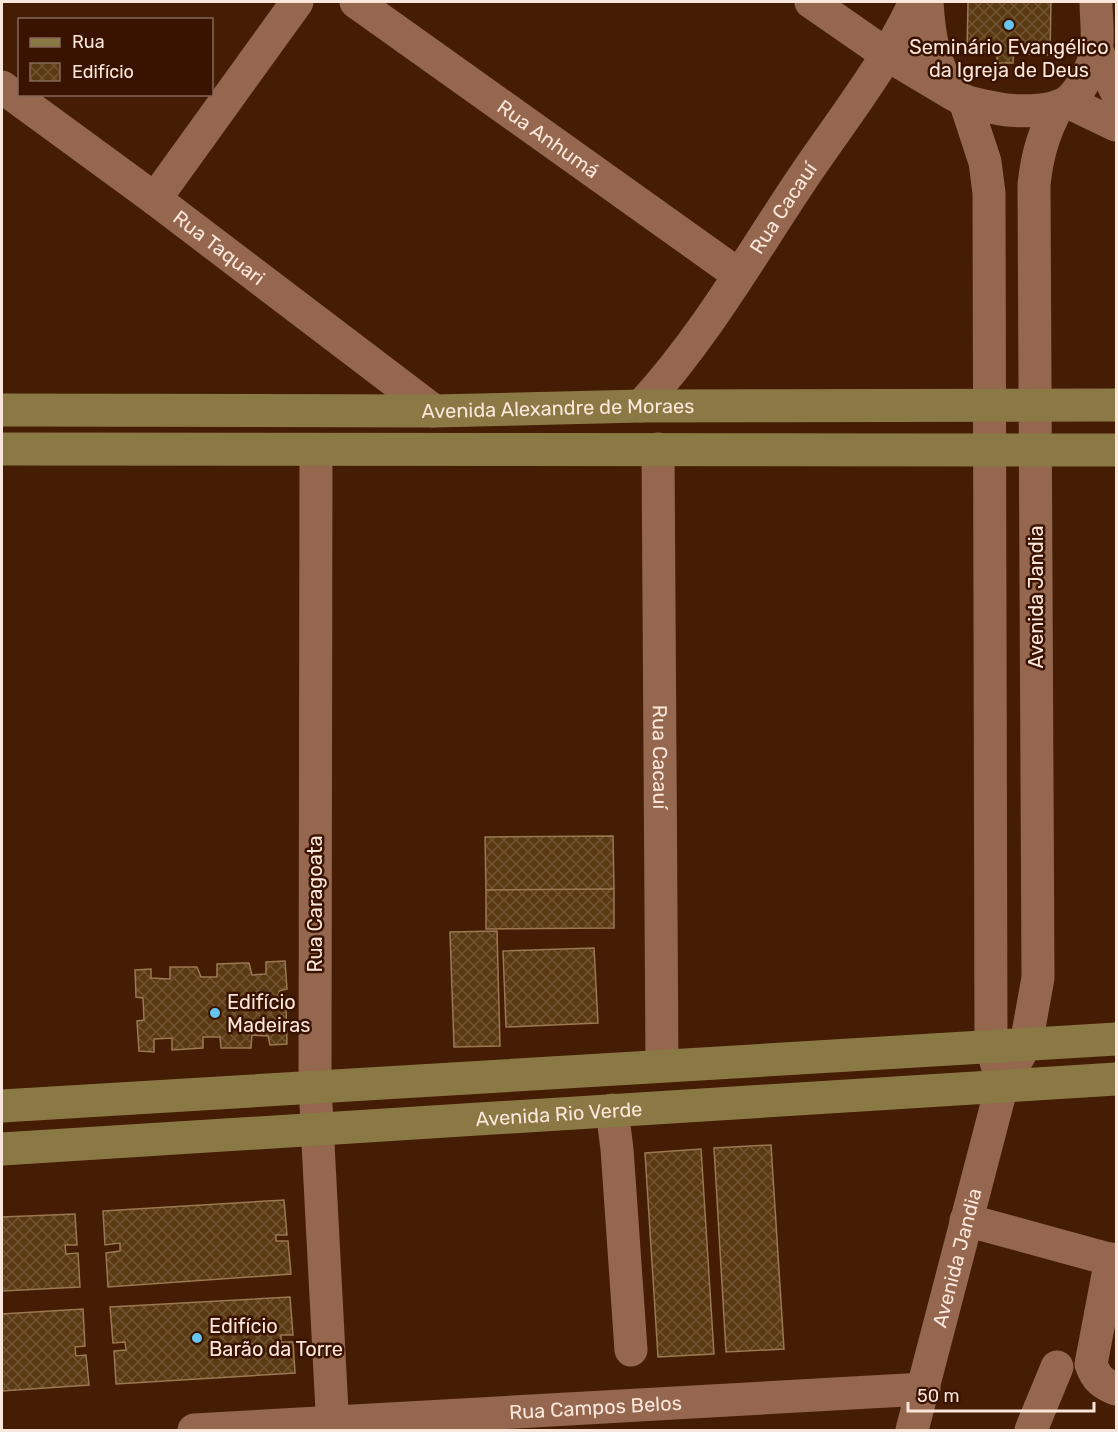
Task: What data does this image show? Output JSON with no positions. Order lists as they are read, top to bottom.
{
  "streets": {
    "main road": ["Avenida Alexandre de Moraes", "Avenida Rio Verde"],
    "street": [
      "Rua Anhumá",
      "Rua Cacauí",
      "Rua Taquari",
      "Avenida Jandia",
      "Rua Caragoata",
      "Rua Campos Belos"
    ]
  },
  "crossings": [
    ["Rua Anhumá", "Rua Cacauí"],
    ["Rua Cacauí", "Avenida Alexandre de Moraes"],
    ["Rua Taquari", "Avenida Alexandre de Moraes"],
    ["Avenida Alexandre de Moraes", "Avenida Jandia"],
    ["Avenida Alexandre de Moraes", "Rua Caragoata"],
    ["Avenida Jandia", "Avenida Rio Verde"],
    ["Avenida Jandia", "Rua Campos Belos"],
    ["Rua Caragoata", "Avenida Rio Verde"],
    ["Rua Caragoata", "Rua Campos Belos"]
  ],
  "places": ["Seminário Evangélico da Igreja de Deus", "Edifício Madeiras", "Edifício Barão da Torre"],
  "legend": ["Rua", "Edifício"],
  "scale_bar": "50 m"
}
